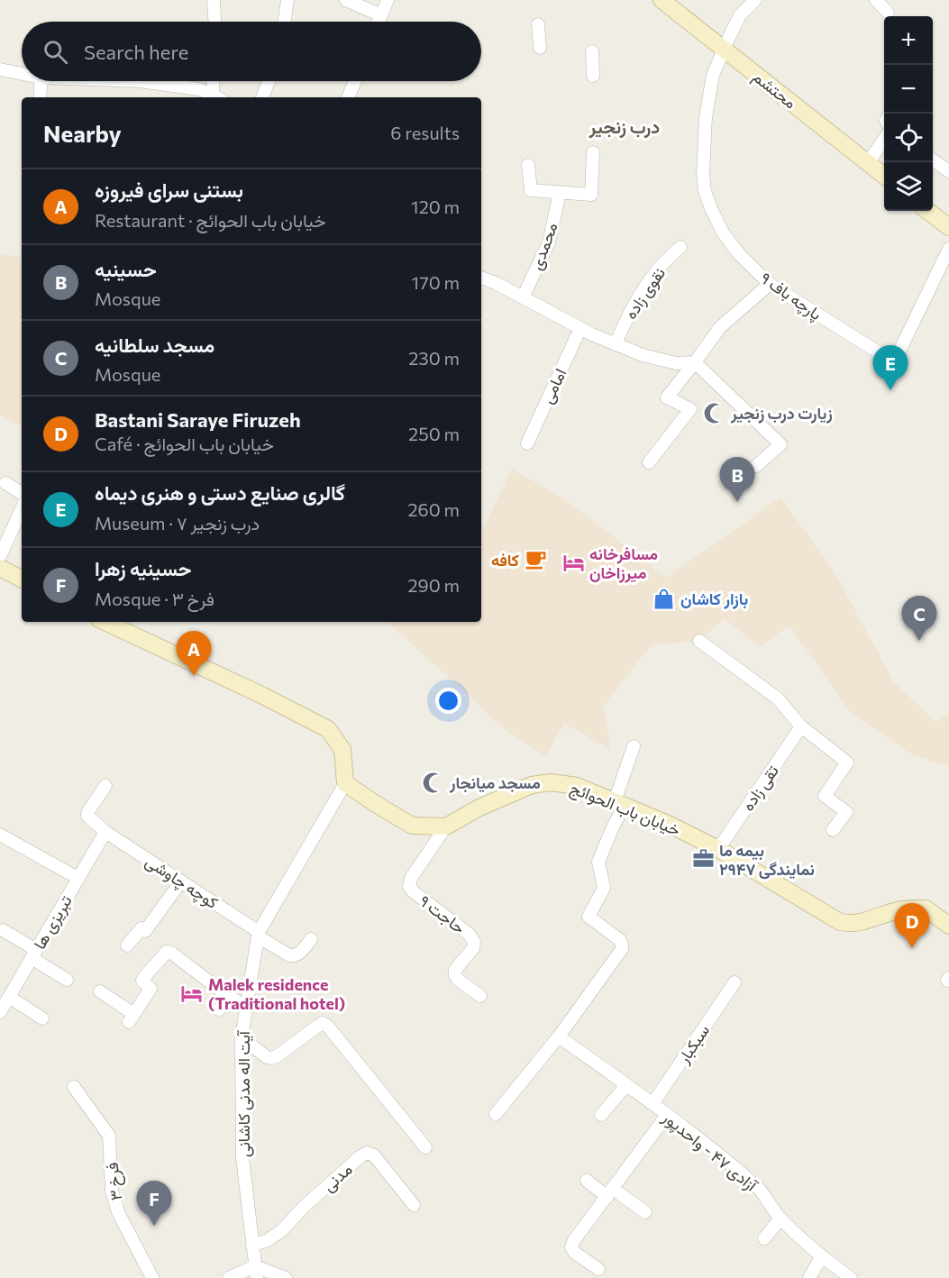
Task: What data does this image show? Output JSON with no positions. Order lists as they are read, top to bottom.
{
  "streets": {
    "street": [
      "محتشم",
      "محمدی",
      "نقوی زاده",
      "پارچه باف ۹",
      "امامی",
      "تقی زاده",
      "خیابان باب الحوائج",
      "کوچه چاوشی",
      "حاجت ۹",
      "تبریزی ها",
      "سبکبار",
      "آیت اله مدنی کاشانی",
      "آزادی ۴۷ - واحدپور",
      "مدنی",
      "فرخ ۳"
    ]
  },
  "crossings": [
    ["محتشم", "پارچه باف ۹"],
    ["تقی زاده", "خیابان باب الحوائج"],
    ["خیابان باب الحوائج", "حاجت ۹"],
    ["کوچه چاوشی", "تبریزی ها"],
    ["کوچه چاوشی", "آیت اله مدنی کاشانی"],
    ["سبکبار", "آزادی ۴۷ - واحدپور"],
    ["آیت اله مدنی کاشانی", "مدنی"]
  ],
  "districts": ["درب زنجیر"],
  "places": {
    "mosque": ["زیارت درب زنجیر", "مسجد میانجار"],
    "cafe": ["کافه"],
    "hotel": ["مسافرخانه میرزاخان", "Malek residence (Traditional hotel)"],
    "shop": ["بازار کاشان"],
    "office": ["بیمه ما نمایندگی ۲۹۴۷"]
  },
  "page": {
    "map_buttons": ["+", "−"],
    "search": "Search here",
    "heading": ["Nearby", "6 results"],
    "list": [
      {
        "mark": "A",
        "name": "بستنی سرای فیروزه",
        "note": "Restaurant · خیابان باب الحوائج",
        "value": "120 m"
      },
      {
        "mark": "B",
        "name": "حسینیه",
        "note": "Mosque",
        "value": "170 m"
      },
      {
        "mark": "C",
        "name": "مسجد سلطانیه",
        "note": "Mosque",
        "value": "230 m"
      },
      {
        "mark": "D",
        "name": "Bastani Saraye Firuzeh",
        "note": "Café · خیابان باب الحوائج",
        "value": "250 m"
      },
      {
        "mark": "E",
        "name": "گالری صنایع دستی و هنری دیماه",
        "note": "Museum · درب زنجیر ۷",
        "value": "260 m"
      },
      {
        "mark": "F",
        "name": "حسینیه زهرا",
        "note": "Mosque · فرخ ۳",
        "value": "290 m"
      }
    ],
    "pins": [
      "E",
      "B",
      "C",
      "A",
      "D",
      "F"
    ]
  }
}
